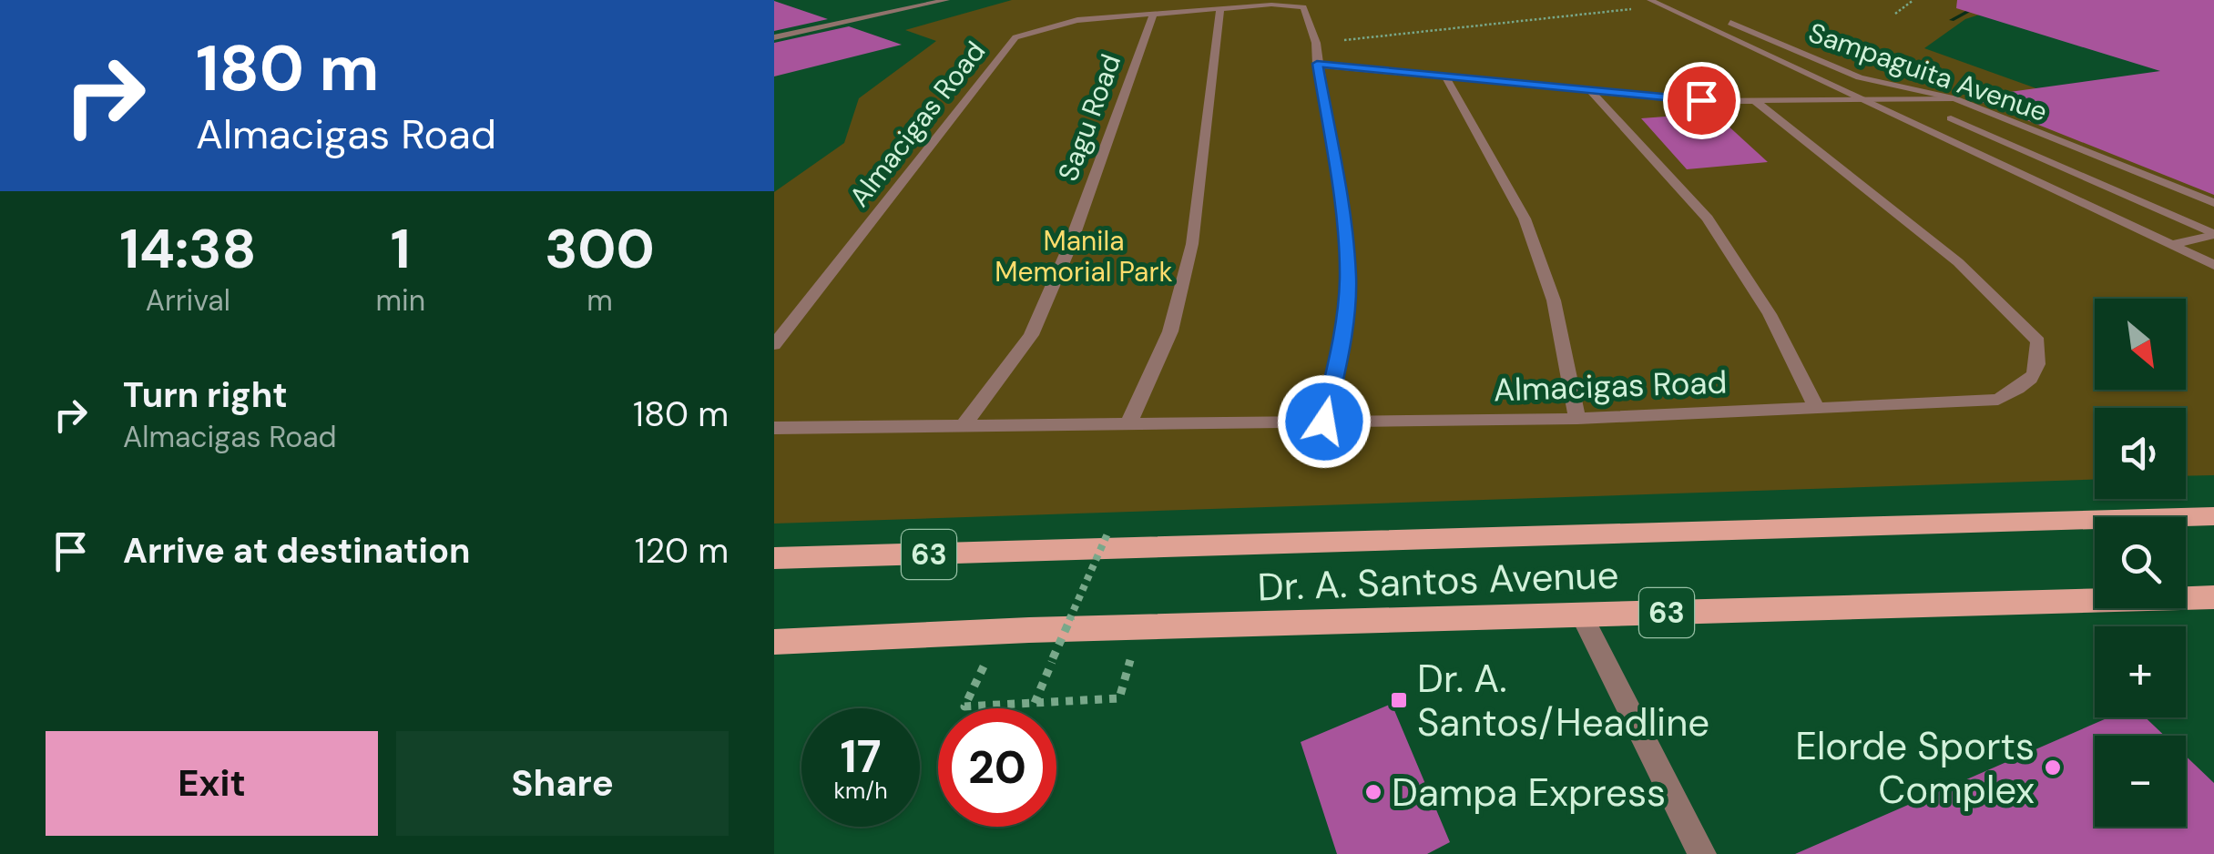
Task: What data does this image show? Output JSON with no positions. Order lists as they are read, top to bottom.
{
  "streets": {
    "main road": ["63", "Dr. A. Santos Avenue"],
    "street": ["Sampaguita Avenue", "Sagu Road", "Almacigas Road"]
  },
  "crossings": [
    ["Sagu Road", "Almacigas Road"]
  ],
  "parks": ["Manila Memorial Park"],
  "places": {
    "transit": ["Dr. A. Santos/Headline"],
    "other": ["Elorde Sports Complex", "Dampa Express"]
  },
  "north": "bottom right",
  "page": {
    "turn": ["180 m", "Almacigas Road"],
    "eta": [
      "14:38",
      "Arrival",
      "1",
      "min",
      "300",
      "m"
    ],
    "map_buttons": ["+", "−"],
    "list": [
      {
        "name": "Turn right",
        "note": "Almacigas Road",
        "value": "180 m"
      },
      {
        "name": "Arrive at destination",
        "value": "120 m"
      }
    ],
    "speed": "17 km/h",
    "limit": "20",
    "buttons": ["Exit", "Share"]
  }
}
